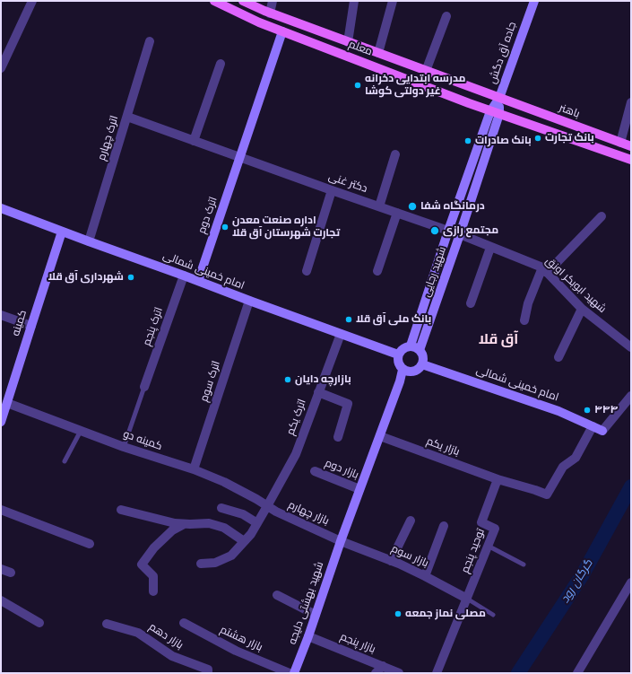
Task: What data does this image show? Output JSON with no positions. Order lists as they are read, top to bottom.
{
  "streets": {
    "main road": [
      "معلم",
      "جاده آق دگش",
      "باهنر",
      "اترک دوم",
      "امام خمینی شمالی",
      "شهید رجایی",
      "کمینه",
      "شهید بهشتی دلیجه"
    ],
    "street": [
      "اترک چهارم",
      "دکتر غنی",
      "شهید ابوبکر اونق",
      "اترک پنجم",
      "اترک سوم",
      "اترک یکم",
      "کمینه دو",
      "بازار یکم",
      "بازار دوم",
      "بازار چهارم",
      "توحید پنجم",
      "بازار سوم",
      "بازار دهم",
      "بازار هشتم",
      "بازار پنجم"
    ]
  },
  "crossings": [
    ["معلم", "جاده آق دگش"],
    ["معلم", "باهنر"],
    ["معلم", "اترک دوم"],
    ["معلم", "شهید رجایی"],
    ["جاده آق دگش", "باهنر"],
    ["جاده آق دگش", "شهید رجایی"],
    ["باهنر", "شهید رجایی"],
    ["اترک چهارم", "دکتر غنی"],
    ["اترک چهارم", "امام خمینی شمالی"],
    ["دکتر غنی", "اترک دوم"],
    ["دکتر غنی", "شهید رجایی"],
    ["اترک دوم", "امام خمینی شمالی"],
    ["امام خمینی شمالی", "شهید رجایی"],
    ["امام خمینی شمالی", "کمینه"],
    ["امام خمینی شمالی", "اترک پنجم"],
    ["امام خمینی شمالی", "اترک سوم"],
    ["امام خمینی شمالی", "اترک یکم"],
    ["امام خمینی شمالی", "بازار یکم"],
    ["شهید رجایی", "شهید ابوبکر اونق"],
    ["کمینه", "کمینه دو"],
    ["اترک سوم", "کمینه دو"],
    ["اترک یکم", "کمینه دو"],
    ["اترک یکم", "بازار چهارم"],
    ["کمینه دو", "بازار چهارم"],
    ["بازار یکم", "توحید پنجم"],
    ["بازار چهارم", "بازار سوم"],
    ["بازار چهارم", "شهید بهشتی دلیجه"],
    ["توحید پنجم", "بازار سوم"],
    ["بازار سوم", "شهید بهشتی دلیجه"],
    ["شهید بهشتی دلیجه", "بازار پنجم"]
  ],
  "districts": ["آق قلا"],
  "water": ["گرگان رود"],
  "places": [
    "مدرسه ابتدایی دخرانه غیر دولتی کوشا",
    "بانک تجارت",
    "بانک صادرات",
    "درمانگاه شفا",
    "اداره صنعت معدن تجارت شهرستان آق قلا",
    "مجتمع رازی",
    "شهرداری آق قلا",
    "بانک ملی آق قلا",
    "بازارچه دایان",
    "۴۴۴",
    "مصلی نماز جمعه"
  ]
}
